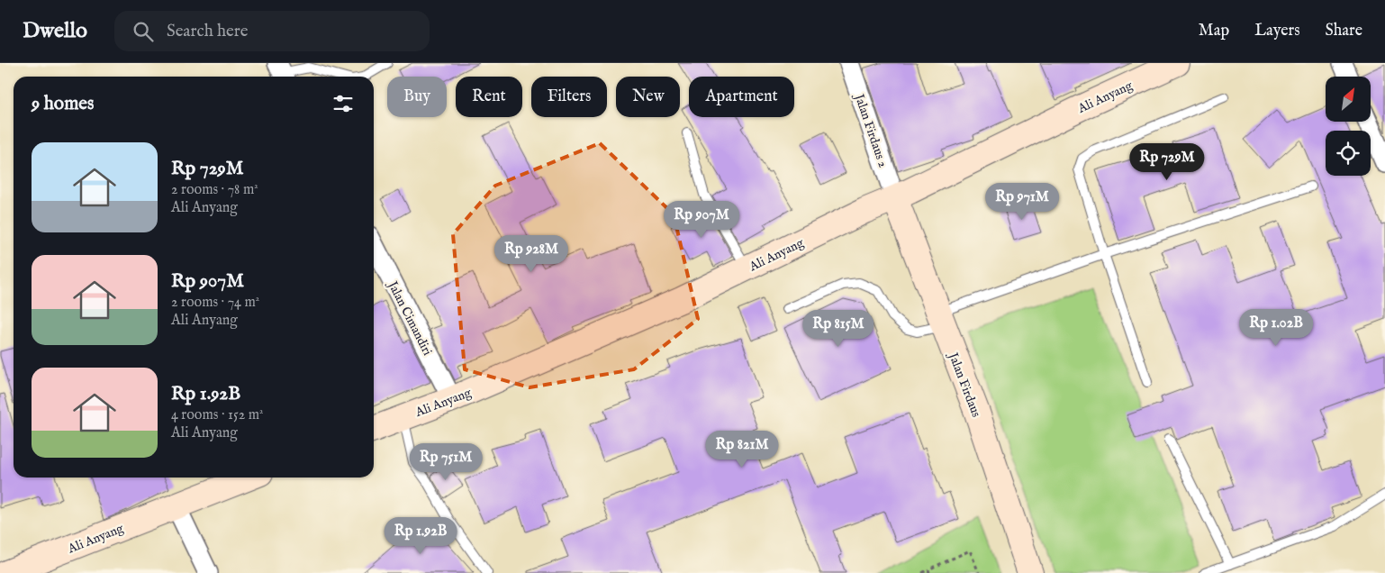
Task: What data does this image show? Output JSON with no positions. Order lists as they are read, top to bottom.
{
  "streets": {
    "street": [
      "Ali Anyang",
      "Jalan Firdaus 2",
      "Jalan Cimandiri",
      "Jalan Firdaus"
    ]
  },
  "crossings": [
    ["Ali Anyang", "Jalan Firdaus 2"],
    ["Ali Anyang", "Jalan Cimandiri"],
    ["Ali Anyang", "Jalan Firdaus"],
    ["Jalan Firdaus 2", "Jalan Firdaus"]
  ],
  "north": "top right",
  "page": {
    "header": "Dwello",
    "search": "Search here",
    "nav": ["Map", "Layers", "Share"],
    "chip": [
      "Buy",
      "Rent",
      "Filters",
      "New",
      "Apartment"
    ],
    "heading": "9 homes",
    "list": [
      {
        "name": "Rp 729M",
        "note": "2 rooms · 78 m² · Ali Anyang"
      },
      {
        "name": "Rp 907M",
        "note": "2 rooms · 74 m² · Ali Anyang"
      },
      {
        "name": "Rp 1.92B",
        "note": "4 rooms · 152 m² · Ali Anyang"
      }
    ],
    "price": [
      "Rp 729M",
      "Rp 971M",
      "Rp 907M",
      "Rp 928M",
      "Rp 1.02B",
      "Rp 815M",
      "Rp 821M",
      "Rp 751M",
      "Rp 1.92B"
    ]
  }
}
